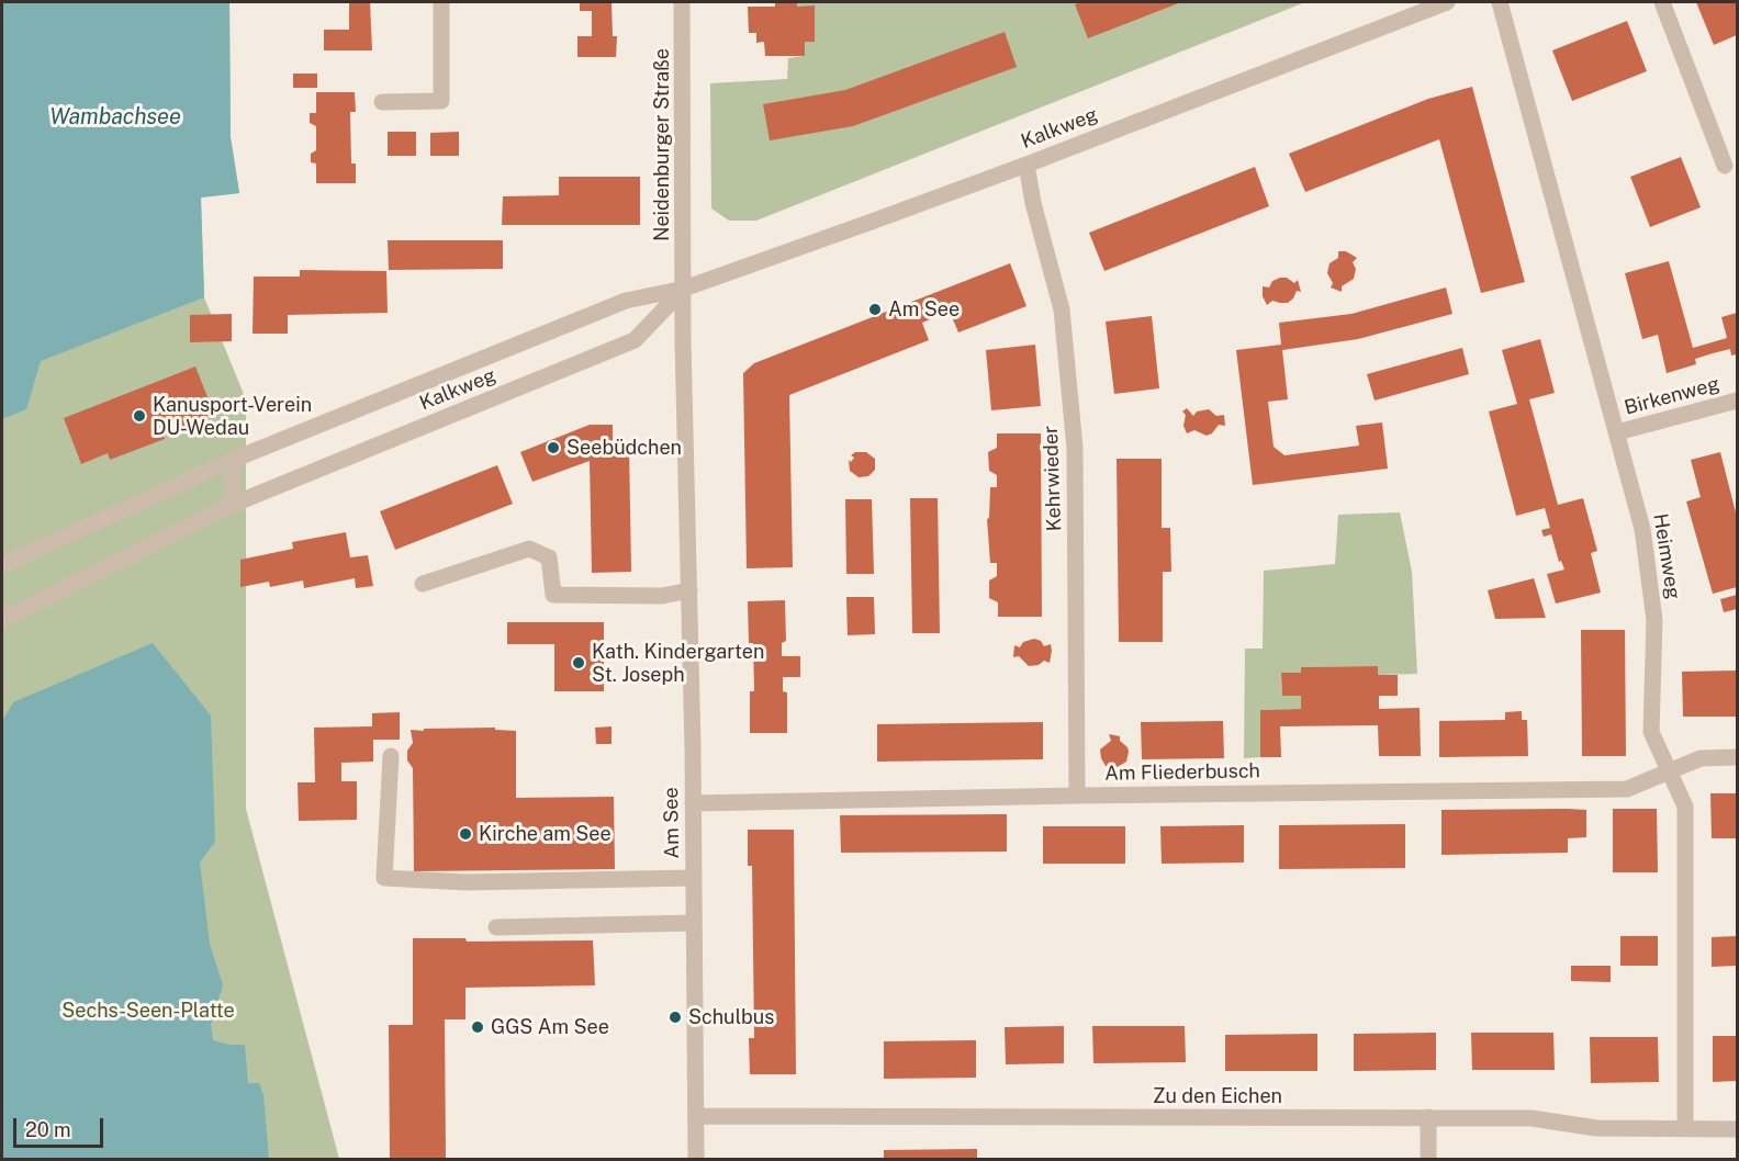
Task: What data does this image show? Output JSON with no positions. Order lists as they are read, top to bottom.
{
  "streets": {
    "street": [
      "Kalkweg",
      "Neidenburger Straße",
      "Birkenweg",
      "Kehrwieder",
      "Heimweg",
      "Am Fliederbusch",
      "Am See",
      "Zu den Eichen"
    ]
  },
  "crossings": [
    ["Kalkweg", "Neidenburger Straße"],
    ["Kalkweg", "Kehrwieder"],
    ["Kalkweg", "Am See"],
    ["Neidenburger Straße", "Am See"],
    ["Birkenweg", "Heimweg"],
    ["Kehrwieder", "Am Fliederbusch"],
    ["Heimweg", "Am Fliederbusch"],
    ["Heimweg", "Zu den Eichen"],
    ["Am Fliederbusch", "Am See"],
    ["Am See", "Zu den Eichen"]
  ],
  "water": ["Wambachsee"],
  "parks": ["Sechs-Seen-Platte"],
  "places": [
    "Am See",
    "Kanusport-Verein DU-Wedau",
    "Seebüdchen",
    "Kath. Kindergarten St. Joseph",
    "Kirche am See",
    "Schulbus",
    "GGS Am See"
  ],
  "scale_bar": "20 m"
}
